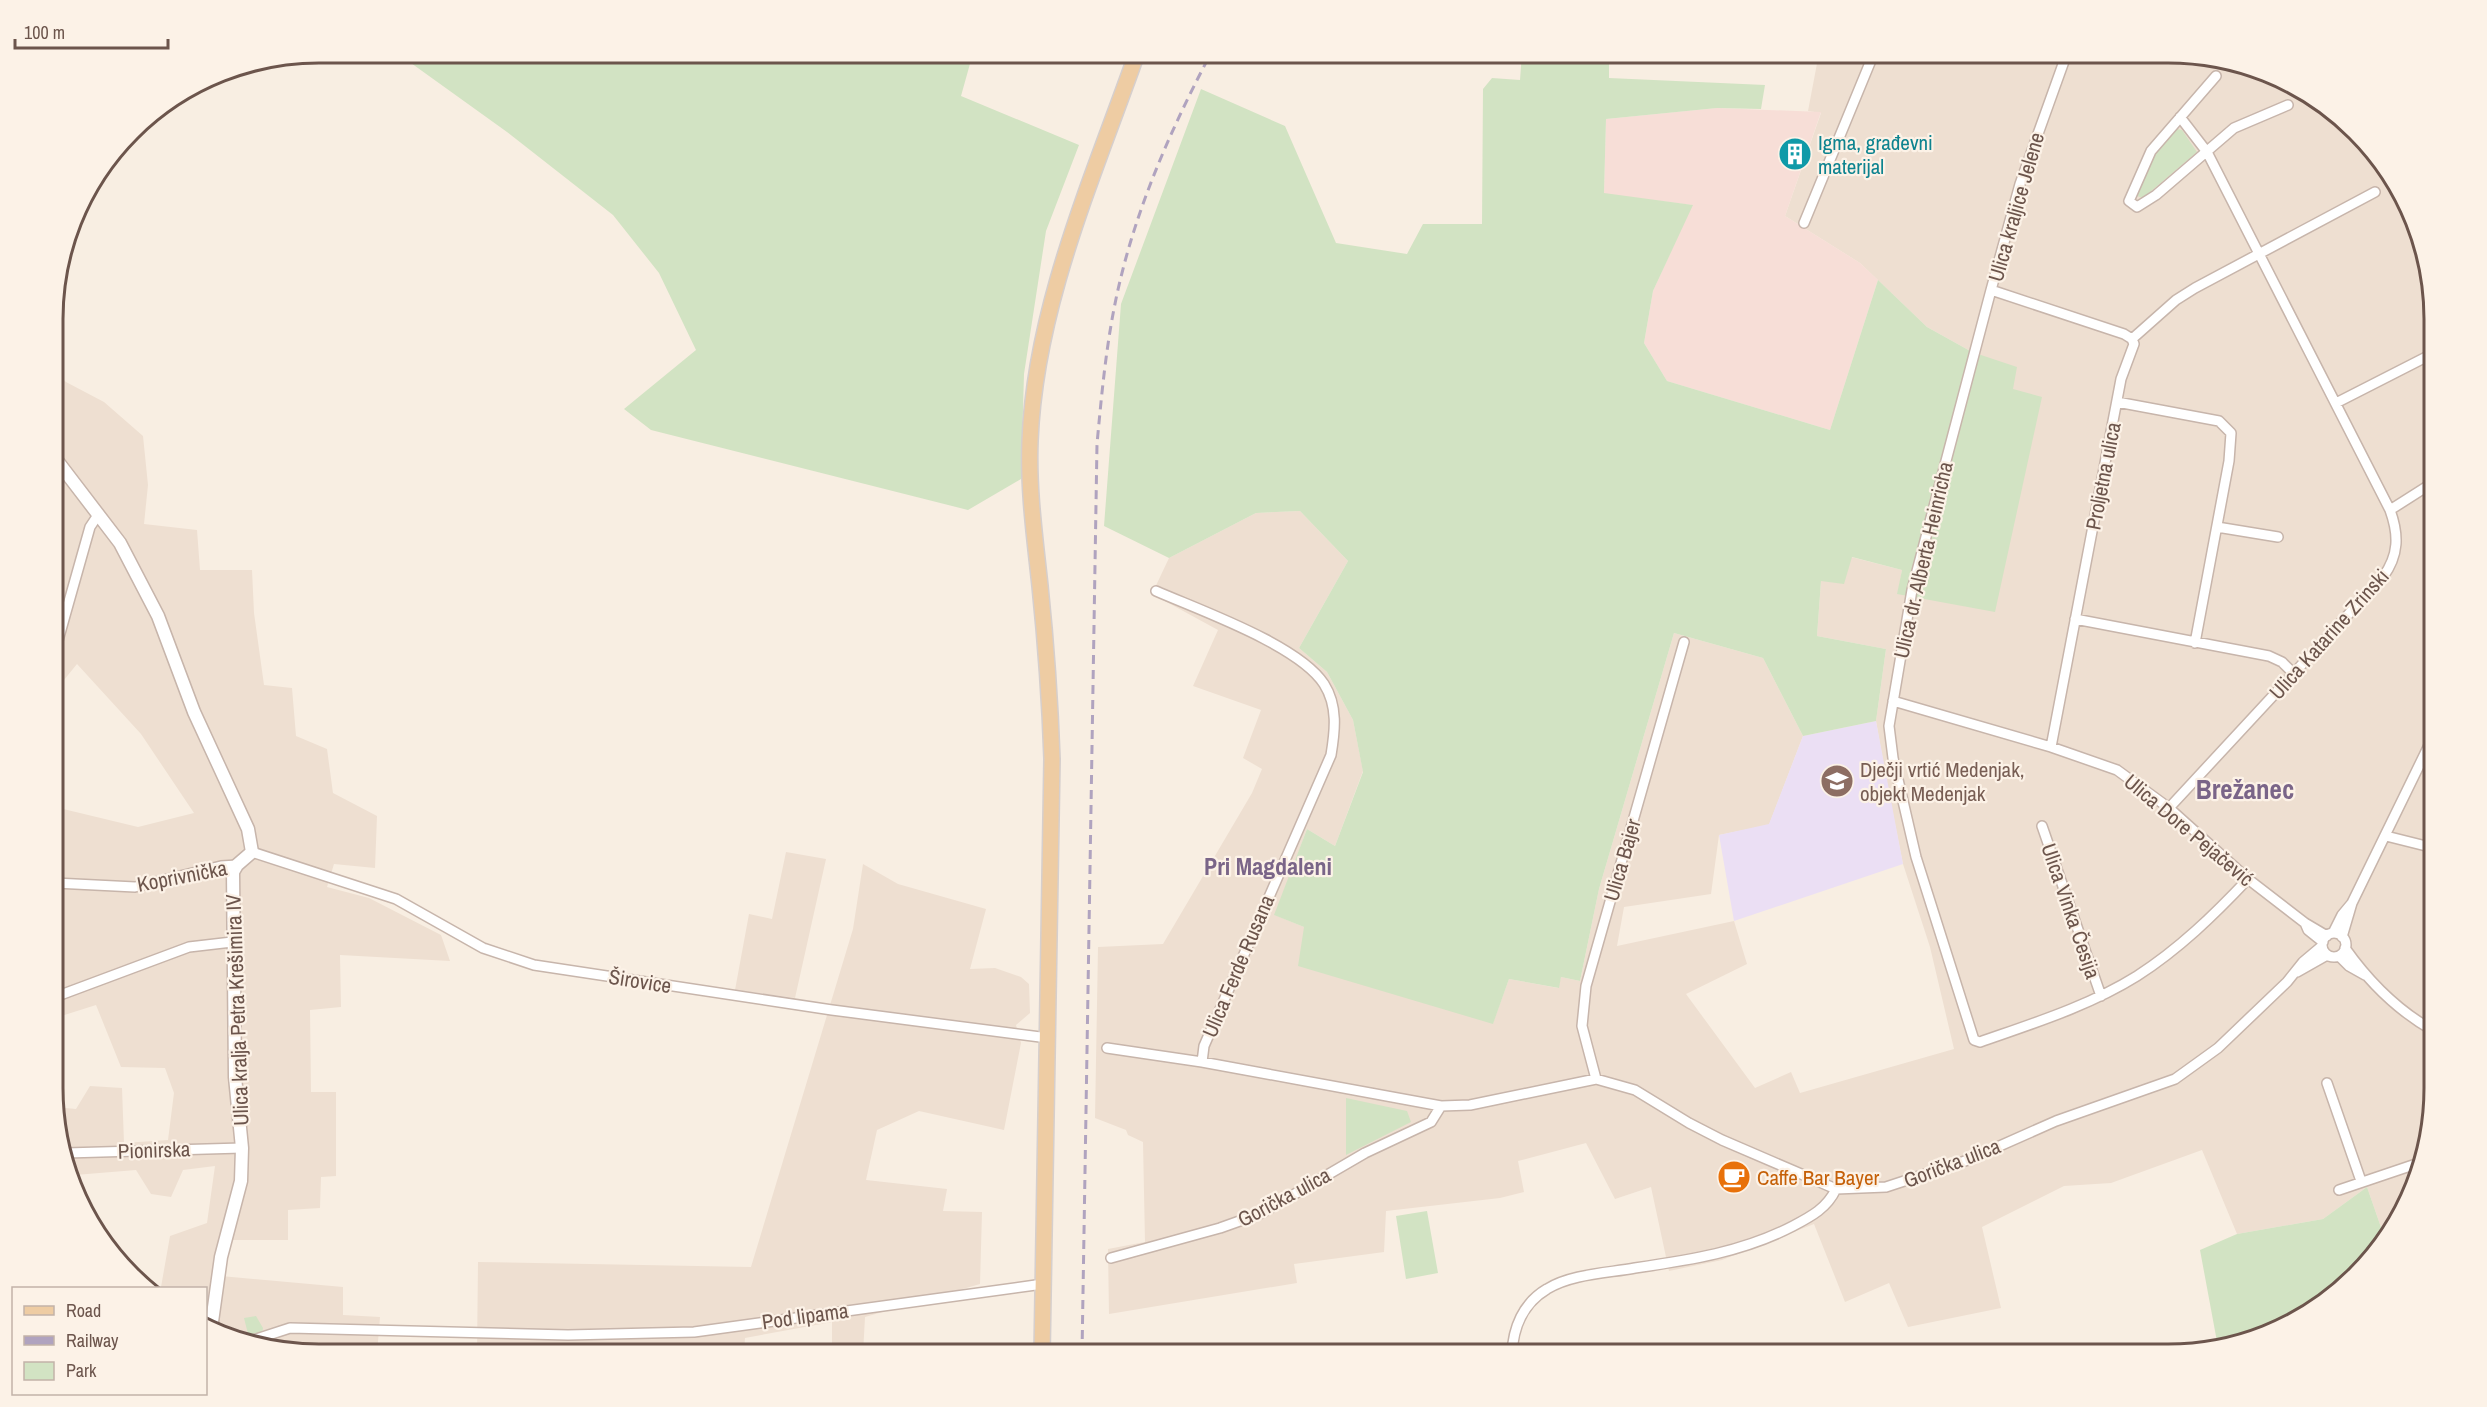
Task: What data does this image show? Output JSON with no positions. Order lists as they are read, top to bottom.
{
  "streets": {
    "street": [
      "Ulica kraljice Jelene",
      "Proljetna ulica",
      "Ulica dr. Alberta Heinricha",
      "Ulica Katarine Zrinski",
      "Ulica Dore Pejačević",
      "Ulica Bajer",
      "Koprivnička",
      "Ulica Vinka Česija",
      "Ulica Ferde Rusana",
      "Širovice",
      "Ulica kralja Petra Krešimira IV",
      "Pionirska",
      "Gorička ulica",
      "Pod lipama"
    ]
  },
  "crossings": [
    ["Ulica kraljice Jelene", "Ulica dr. Alberta Heinricha"],
    ["Proljetna ulica", "Ulica Dore Pejačević"],
    ["Ulica dr. Alberta Heinricha", "Ulica Dore Pejačević"],
    ["Ulica dr. Alberta Heinricha", "Ulica Vinka Česija"],
    ["Ulica Katarine Zrinski", "Ulica Dore Pejačević"],
    ["Ulica Dore Pejačević", "Ulica Vinka Česija"],
    ["Ulica Dore Pejačević", "Gorička ulica"],
    ["Ulica Bajer", "Gorička ulica"],
    ["Koprivnička", "Ulica kralja Petra Krešimira IV"],
    ["Ulica Ferde Rusana", "Gorička ulica"],
    ["Širovice", "Ulica kralja Petra Krešimira IV"],
    ["Ulica kralja Petra Krešimira IV", "Pionirska"]
  ],
  "districts": ["Brežanec", "Pri Magdaleni"],
  "places": {
    "building": ["Igma, građevni materijal"],
    "school or university": ["Dječji vrtić Medenjak, objekt Medenjak"],
    "cafe": ["Caffe Bar Bayer"]
  },
  "legend": ["Road", "Railway", "Park"],
  "scale_bar": "100 m"
}
